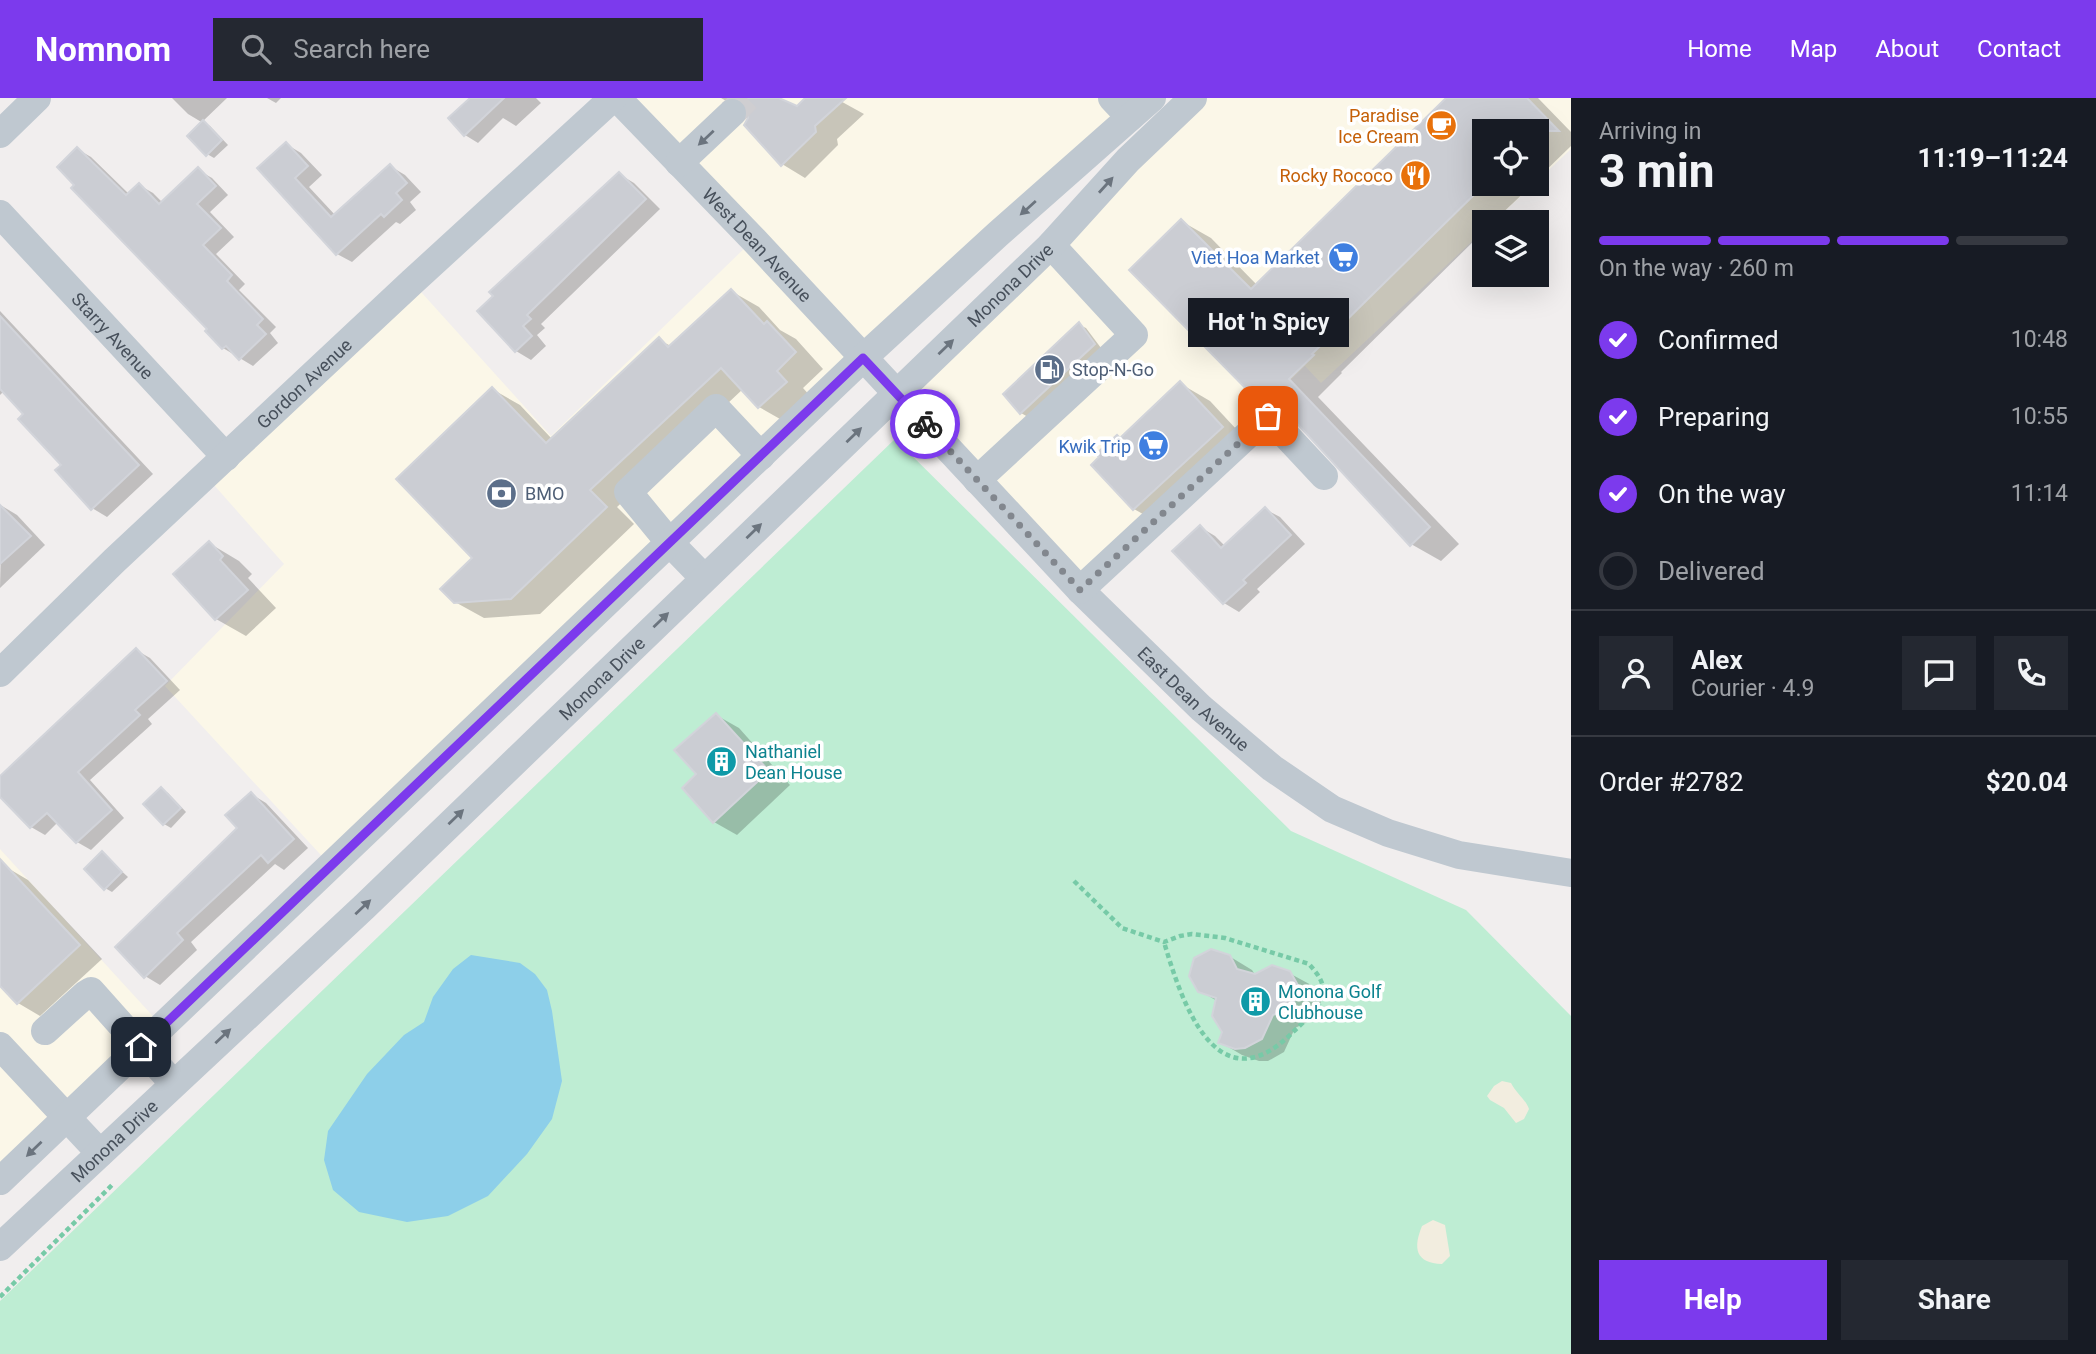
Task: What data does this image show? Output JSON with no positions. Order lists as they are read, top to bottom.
{
  "streets": {
    "street": [
      "West Dean Avenue",
      "Monona Drive",
      "Starry Avenue",
      "Gordon Avenue",
      "East Dean Avenue"
    ]
  },
  "crossings": [
    ["West Dean Avenue", "Monona Drive"],
    ["West Dean Avenue", "Gordon Avenue"],
    ["West Dean Avenue", "East Dean Avenue"],
    ["Monona Drive", "East Dean Avenue"],
    ["Starry Avenue", "Gordon Avenue"]
  ],
  "places": {
    "cafe": ["Paradise Ice Cream"],
    "restaurant": ["Rocky Rococo"],
    "supermarket": ["Viet Hoa Market", "Kwik Trip"],
    "fuel station": ["Stop-N-Go"],
    "other": ["Hot 'n Spicy"],
    "bank": ["BMO"],
    "building": ["Nathaniel Dean House", "Monona Golf Clubhouse"]
  },
  "page": {
    "header": "Nomnom",
    "search": "Search here",
    "nav": [
      "Home",
      "Map",
      "About",
      "Contact"
    ],
    "heading": ["3 min", "Arriving in", "11:19–11:24"],
    "panel": [
      "Alex",
      "Courier · 4.9",
      "Order #2782",
      "$20.04"
    ],
    "bar": "On the way · 260 m",
    "bubble": "Hot 'n Spicy",
    "list": [
      ["Confirmed", "10:48"],
      ["Preparing", "10:55"],
      ["On the way", "11:14"],
      "Delivered"
    ],
    "buttons": ["Help", "Share"]
  }
}
